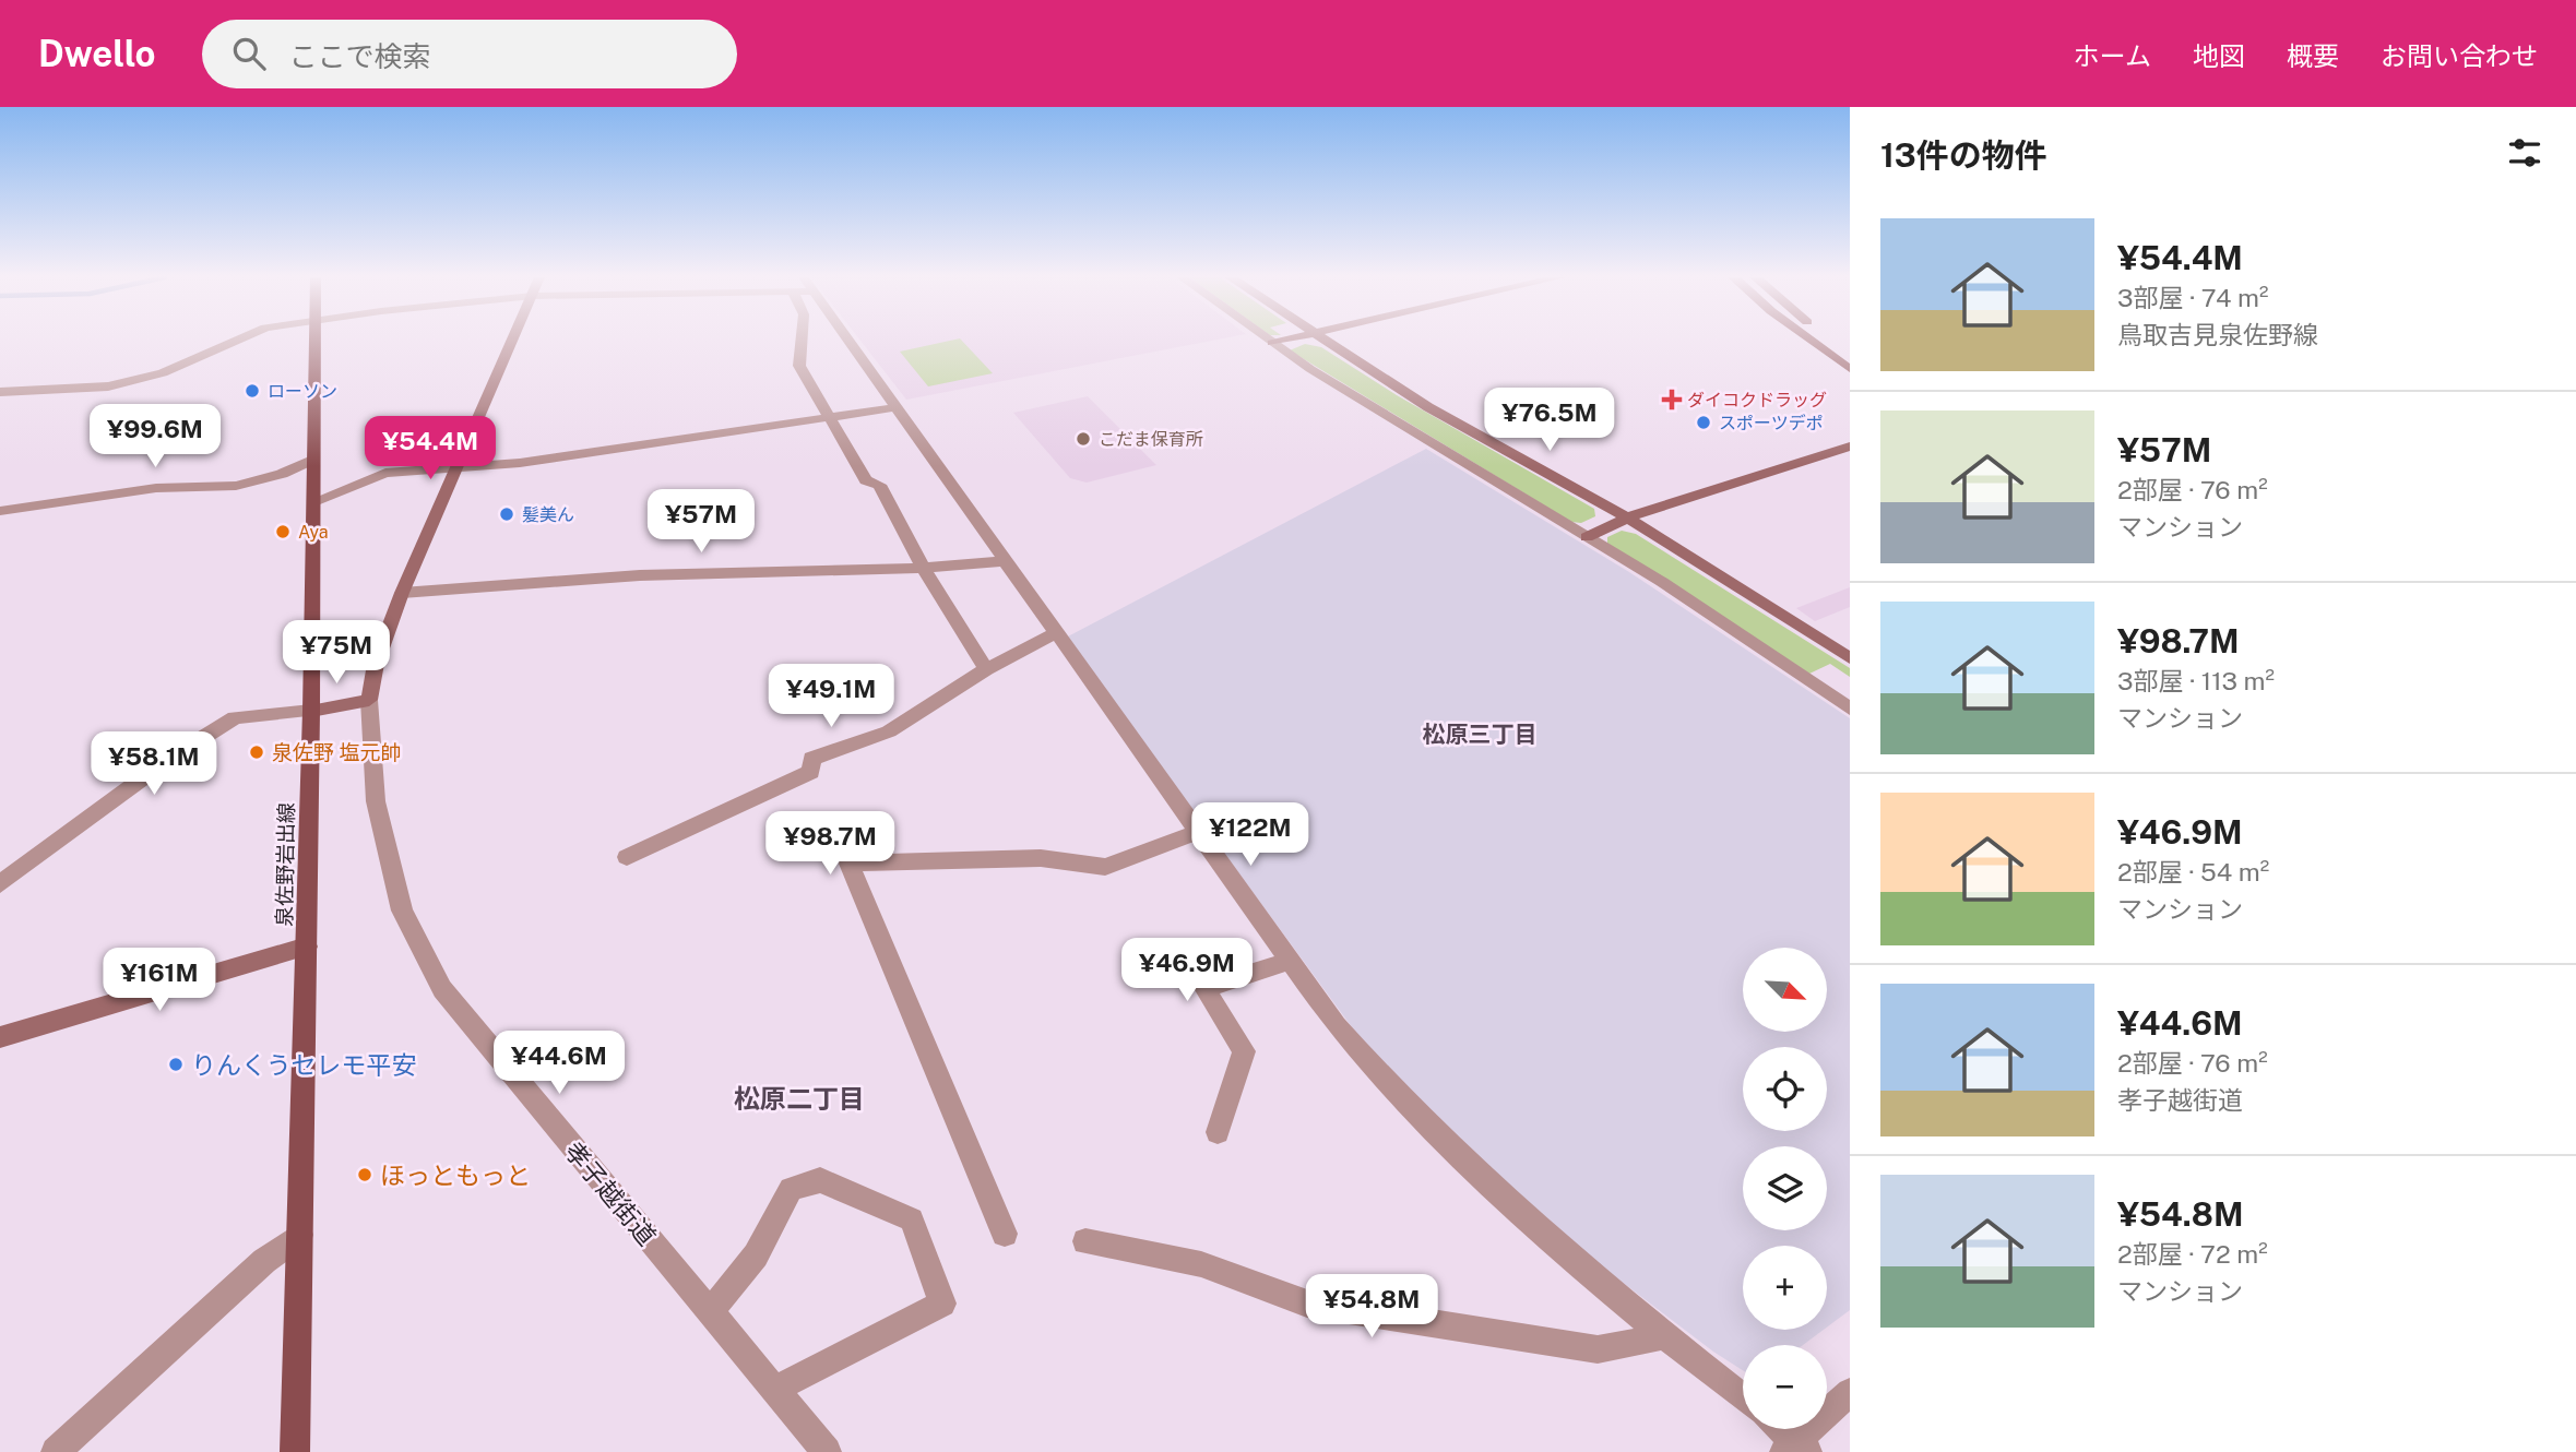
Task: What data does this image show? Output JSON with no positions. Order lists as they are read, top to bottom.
{
  "streets": {
    "main road": ["泉佐野岩出線"],
    "street": ["孝子越街道"]
  },
  "districts": ["松原三丁目", "松原二丁目"],
  "places": {
    "other": [
      "ローソン",
      "スポーツデポ",
      "こだま保育所",
      "髪美ん",
      "Aya",
      "泉佐野 塩元帥",
      "りんくうセレモ平安",
      "ほっともっと"
    ],
    "health": ["ダイコクドラッグ"]
  },
  "north": "bottom right",
  "page": {
    "header": "Dwello",
    "search": "ここで検索",
    "nav": [
      "ホーム",
      "地図",
      "概要",
      "お問い合わせ"
    ],
    "heading": "13件の物件",
    "list": [
      {
        "name": "¥54.4M",
        "note": "3部屋 · 74 m² · 鳥取吉見泉佐野線"
      },
      {
        "name": "¥57M",
        "note": "2部屋 · 76 m² · マンション"
      },
      {
        "name": "¥98.7M",
        "note": "3部屋 · 113 m² · マンション"
      },
      {
        "name": "¥46.9M",
        "note": "2部屋 · 54 m² · マンション"
      },
      {
        "name": "¥44.6M",
        "note": "2部屋 · 76 m² · 孝子越街道"
      },
      {
        "name": "¥54.8M",
        "note": "2部屋 · 72 m² · マンション"
      }
    ],
    "price": [
      "¥76.5M",
      "¥99.6M",
      "¥54.4M",
      "¥57M",
      "¥75M",
      "¥49.1M",
      "¥58.1M",
      "¥122M",
      "¥98.7M",
      "¥46.9M",
      "¥161M",
      "¥44.6M",
      "¥54.8M"
    ],
    "map_buttons": ["+", "−"]
  }
}
